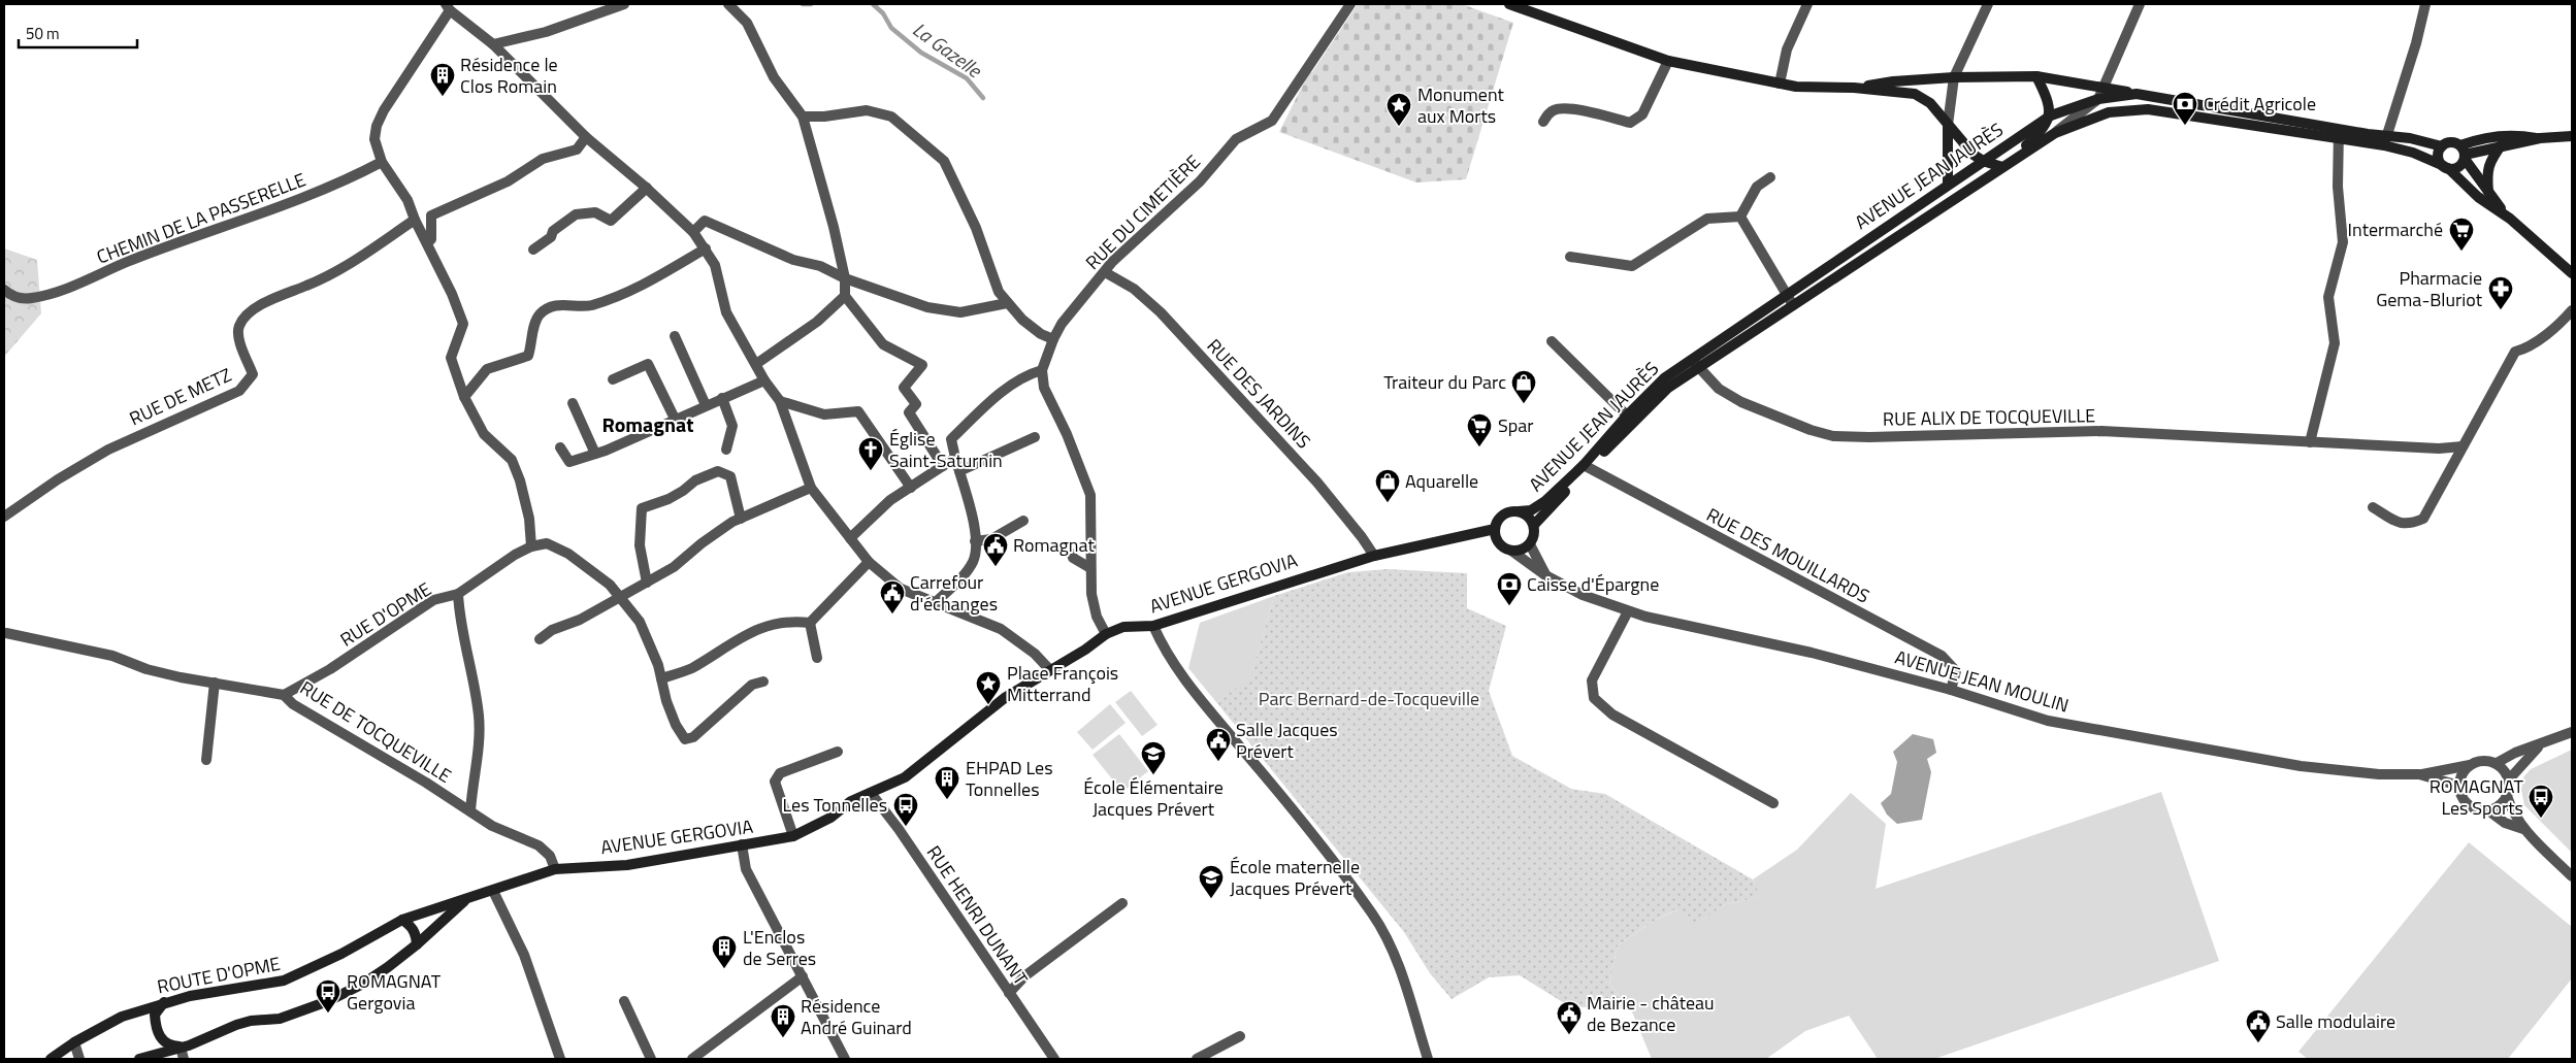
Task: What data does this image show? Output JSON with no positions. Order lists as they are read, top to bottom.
{
  "streets": {
    "main road": ["AVENUE JEAN JAURÈS", "AVENUE GERGOVIA", "ROUTE D'OPME"],
    "street": [
      "RUE DU CIMETIÈRE",
      "CHEMIN DE LA PASSERELLE",
      "RUE DES JARDINS",
      "RUE DE METZ",
      "RUE ALIX DE TOCQUEVILLE",
      "RUE DES MOUILLARDS",
      "RUE D'OPME",
      "AVENUE JEAN MOULIN",
      "RUE DE TOCQUEVILLE",
      "RUE HENRI DUNANT"
    ]
  },
  "crossings": [
    ["AVENUE JEAN JAURÈS", "RUE ALIX DE TOCQUEVILLE"],
    ["AVENUE JEAN JAURÈS", "RUE DES MOUILLARDS"],
    ["AVENUE JEAN JAURÈS", "AVENUE GERGOVIA"],
    ["AVENUE JEAN JAURÈS", "AVENUE JEAN MOULIN"],
    ["RUE DU CIMETIÈRE", "RUE DES JARDINS"],
    ["RUE DES JARDINS", "AVENUE GERGOVIA"],
    ["RUE DES MOUILLARDS", "AVENUE JEAN MOULIN"],
    ["AVENUE GERGOVIA", "AVENUE JEAN MOULIN"],
    ["AVENUE GERGOVIA", "RUE DE TOCQUEVILLE"],
    ["AVENUE GERGOVIA", "RUE HENRI DUNANT"],
    ["AVENUE GERGOVIA", "ROUTE D'OPME"],
    ["RUE D'OPME", "RUE DE TOCQUEVILLE"]
  ],
  "districts": ["Romagnat"],
  "water": ["La Gazelle"],
  "parks": ["Parc Bernard-de-Tocqueville"],
  "places": {
    "building": [
      "Résidence le Clos Romain",
      "EHPAD Les Tonnelles",
      "L'Enclos de Serres",
      "Résidence André Guinard"
    ],
    "bank": ["Crédit Agricole", "Caisse d'Épargne"],
    "place": ["Monument aux Morts", "Place François Mitterrand"],
    "supermarket": ["Intermarché", "Spar"],
    "pharmacy": ["Pharmacie Gema-Bluriot"],
    "shop": ["Traiteur du Parc", "Aquarelle"],
    "church": ["Église Saint-Saturnin"],
    "public building": [
      "Romagnat",
      "Carrefour d'échanges",
      "Salle Jacques Prévert",
      "Mairie - château de Bezance",
      "Salle modulaire"
    ],
    "school or university": ["École Élémentaire Jacques Prévert", "École maternelle Jacques Prévert"],
    "bus stop": ["ROMAGNAT Les Sports", "Les Tonnelles", "ROMAGNAT Gergovia"]
  },
  "scale_bar": "50 m"
}
